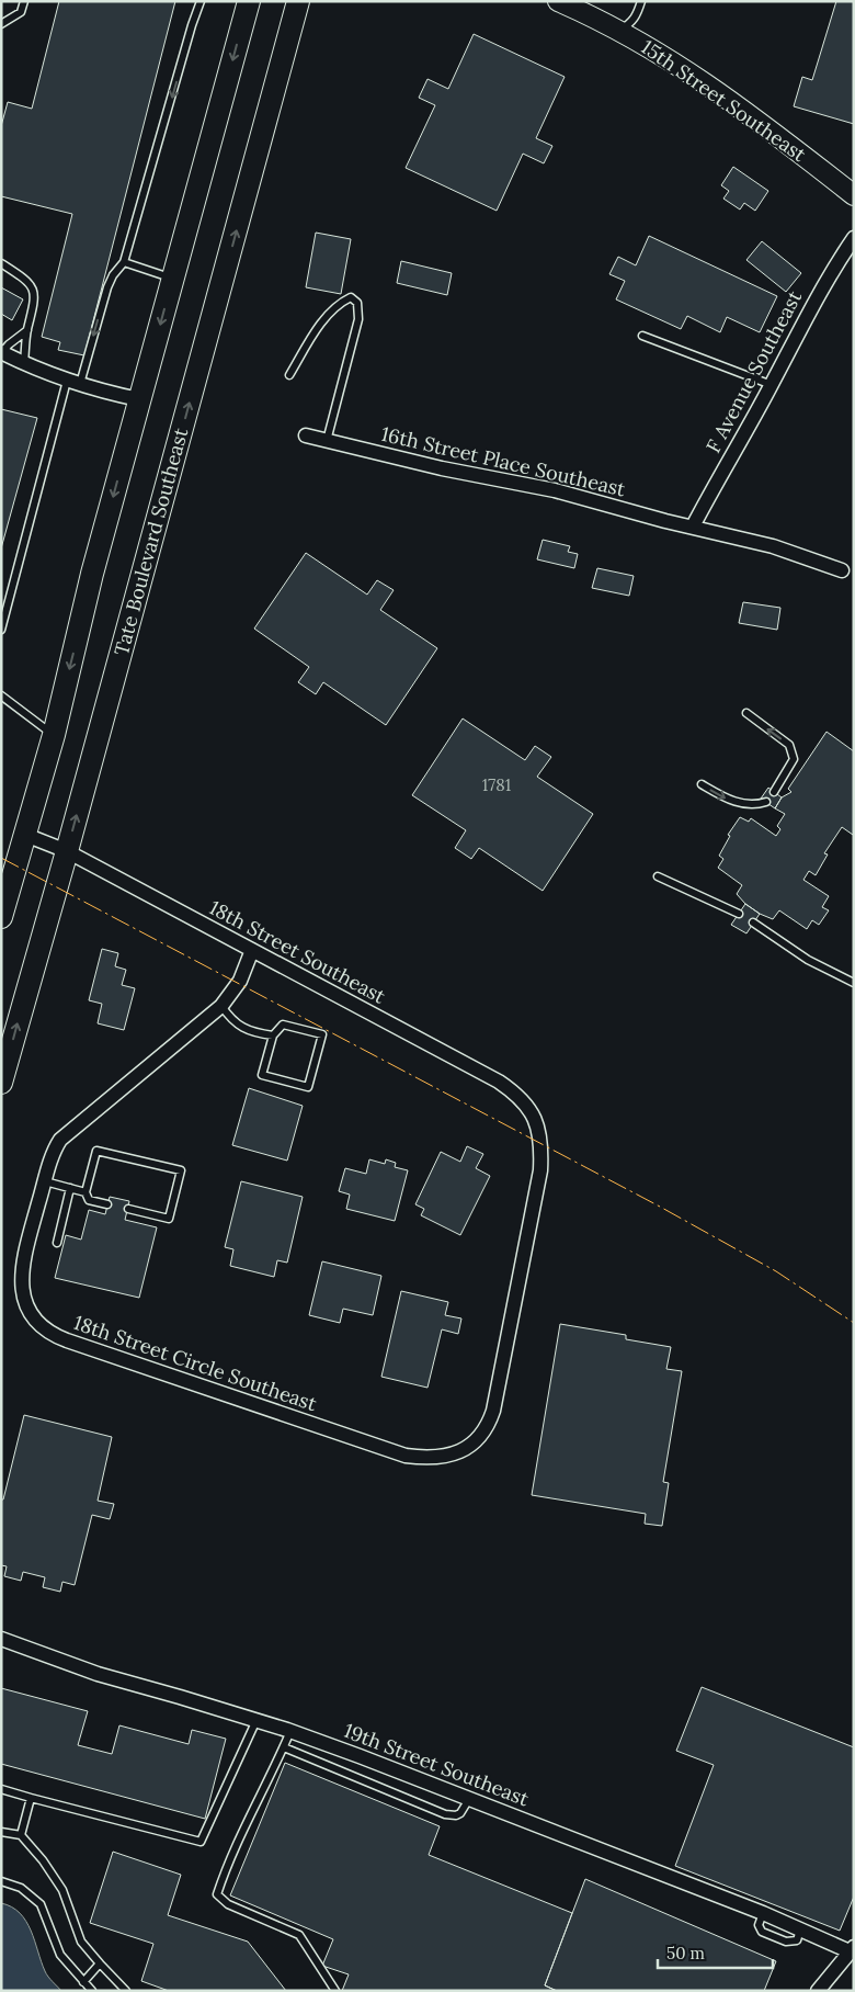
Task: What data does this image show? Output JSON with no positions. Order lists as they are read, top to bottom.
{
  "streets": {
    "main road": ["Tate Boulevard Southeast"],
    "street": [
      "15th Street Southeast",
      "F Avenue Southeast",
      "16th Street Place Southeast",
      "18th Street Southeast",
      "18th Street Circle Southeast",
      "19th Street Southeast"
    ]
  },
  "crossings": [
    ["F Avenue Southeast", "16th Street Place Southeast"],
    ["Tate Boulevard Southeast", "18th Street Southeast"],
    ["18th Street Southeast", "18th Street Circle Southeast"]
  ],
  "house_numbers": ["1781"],
  "scale_bar": "50 m"
}
